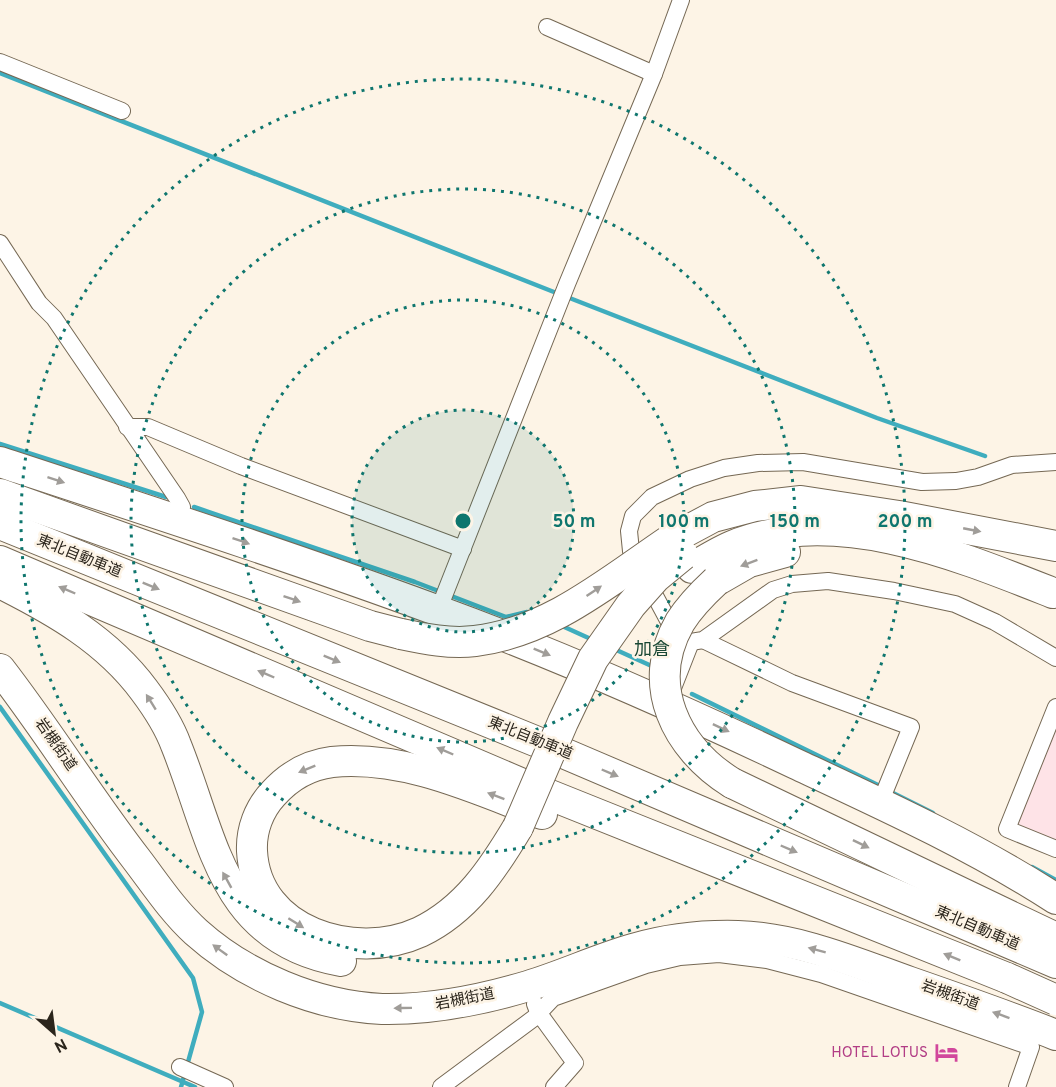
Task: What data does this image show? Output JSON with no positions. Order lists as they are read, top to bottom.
{
  "streets": {
    "highway": ["東北自動車道", "岩槻街道"]
  },
  "districts": ["加倉"],
  "places": {
    "hotel": ["HOTEL LOTUS"]
  },
  "north": "bottom right",
  "rings": [
    "50 m",
    "100 m",
    "150 m",
    "200 m"
  ]
}
